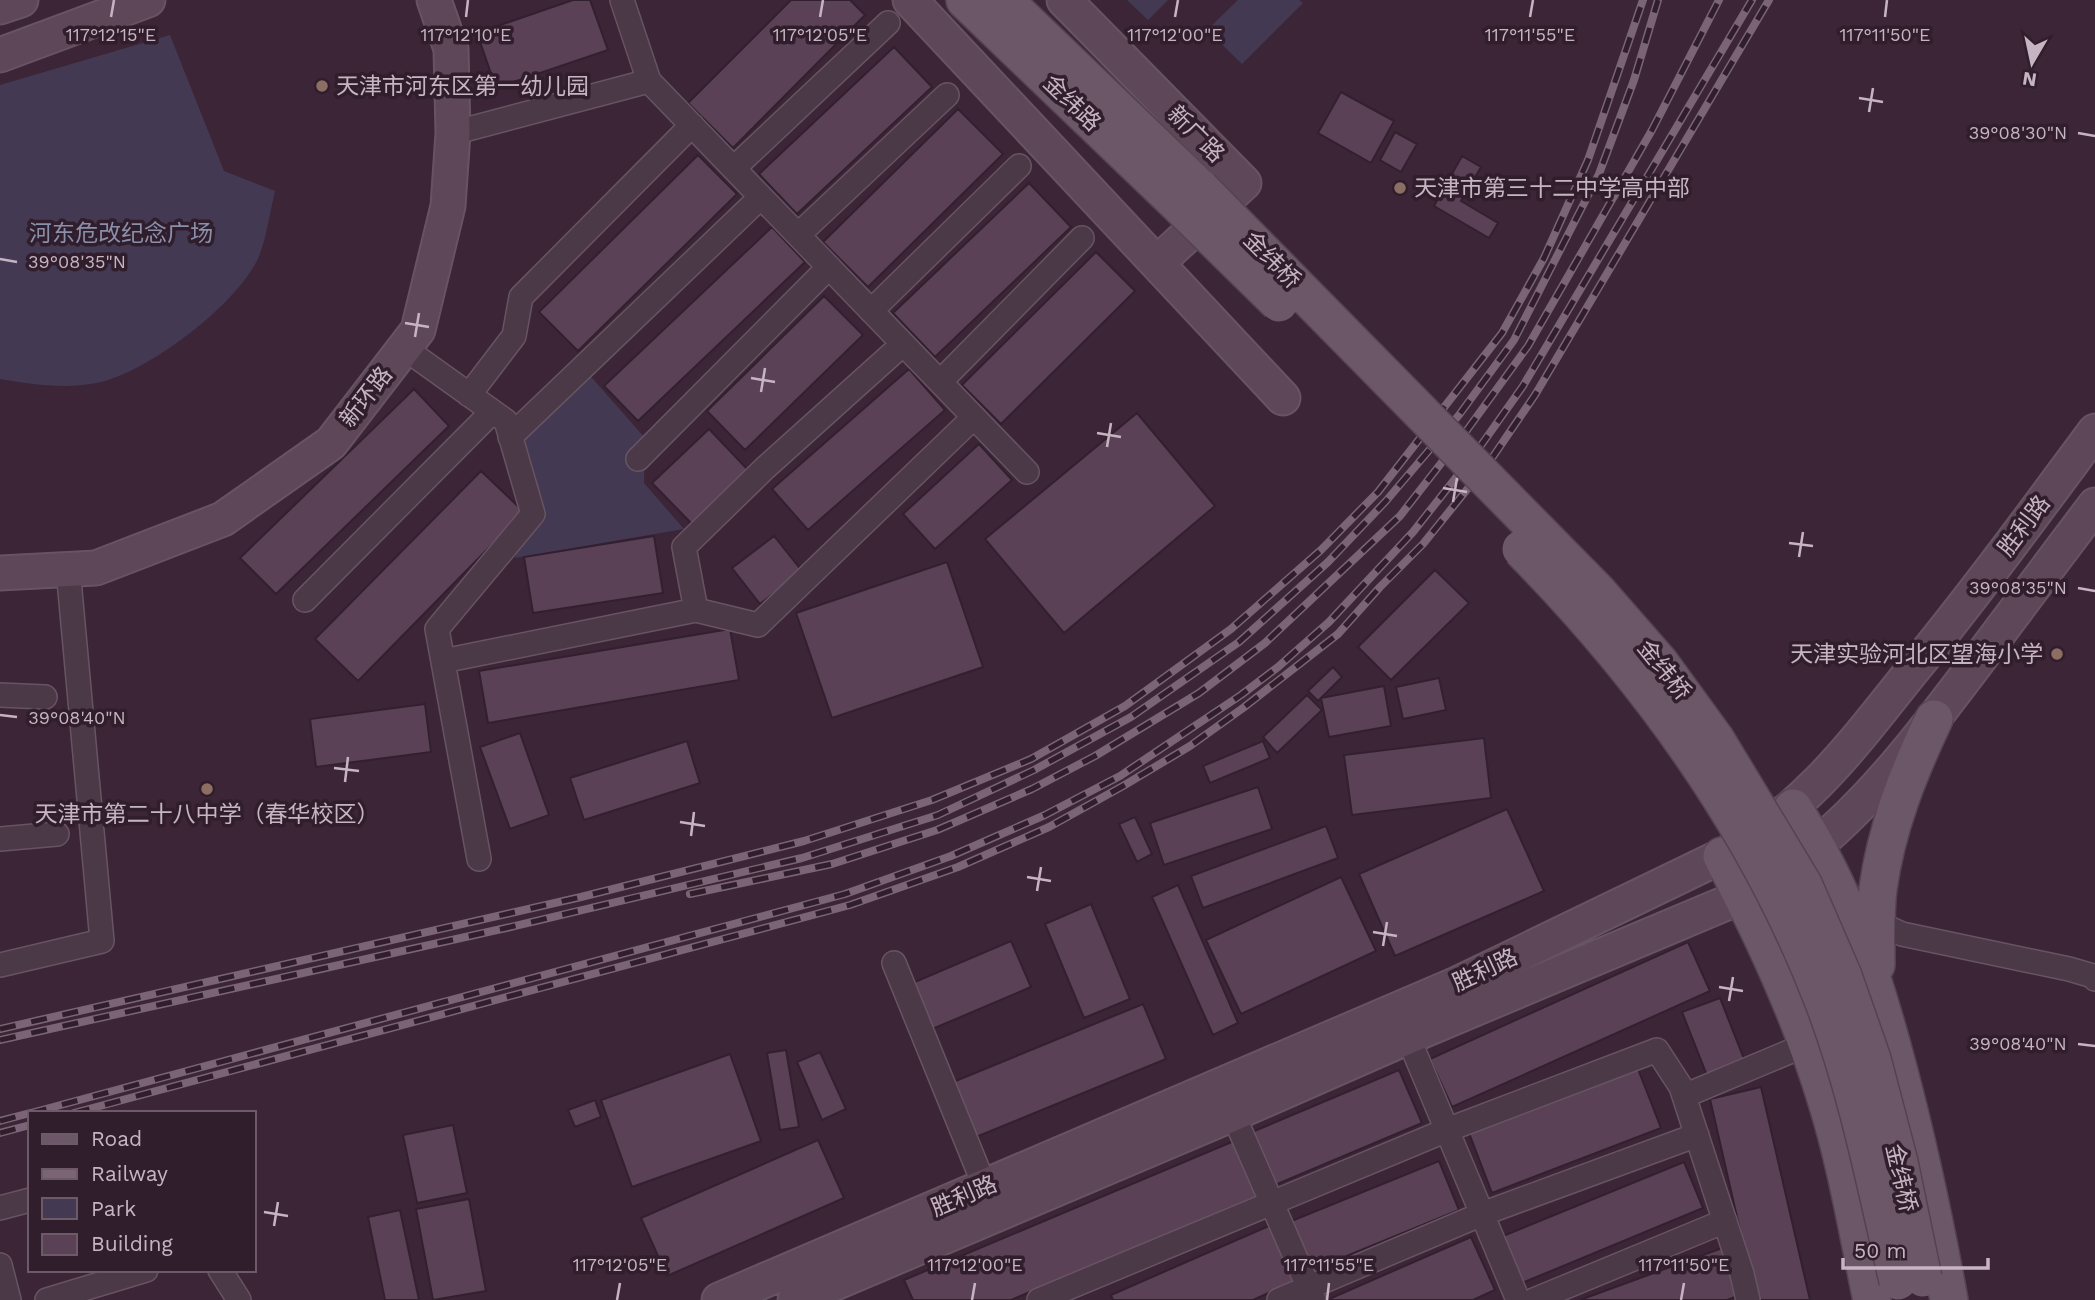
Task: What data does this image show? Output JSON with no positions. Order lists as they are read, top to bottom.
{
  "streets": {
    "main road": [
      "金纬路",
      "新广路",
      "金纬桥",
      "新环路",
      "胜利路"
    ]
  },
  "crossings": [
    ["金纬路", "金纬桥"]
  ],
  "parks": ["河东危改纪念广场"],
  "places": [
    "天津市河东区第一幼儿园",
    "天津市第三十二中学高中部",
    "天津实验河北区望海小学",
    "天津市第二十八中学（春华校区）"
  ],
  "legend": [
    "Road",
    "Railway",
    "Park",
    "Building"
  ],
  "scale_bar": "50 m",
  "north": "bottom",
  "coordinates": [
    "117°12'15\"E",
    "117°12'10\"E",
    "117°12'05\"E",
    "117°12'00\"E",
    "117°11'55\"E",
    "117°11'50\"E",
    "39°08'30\"N",
    "39°08'35\"N",
    "39°08'40\"N"
  ]
}
